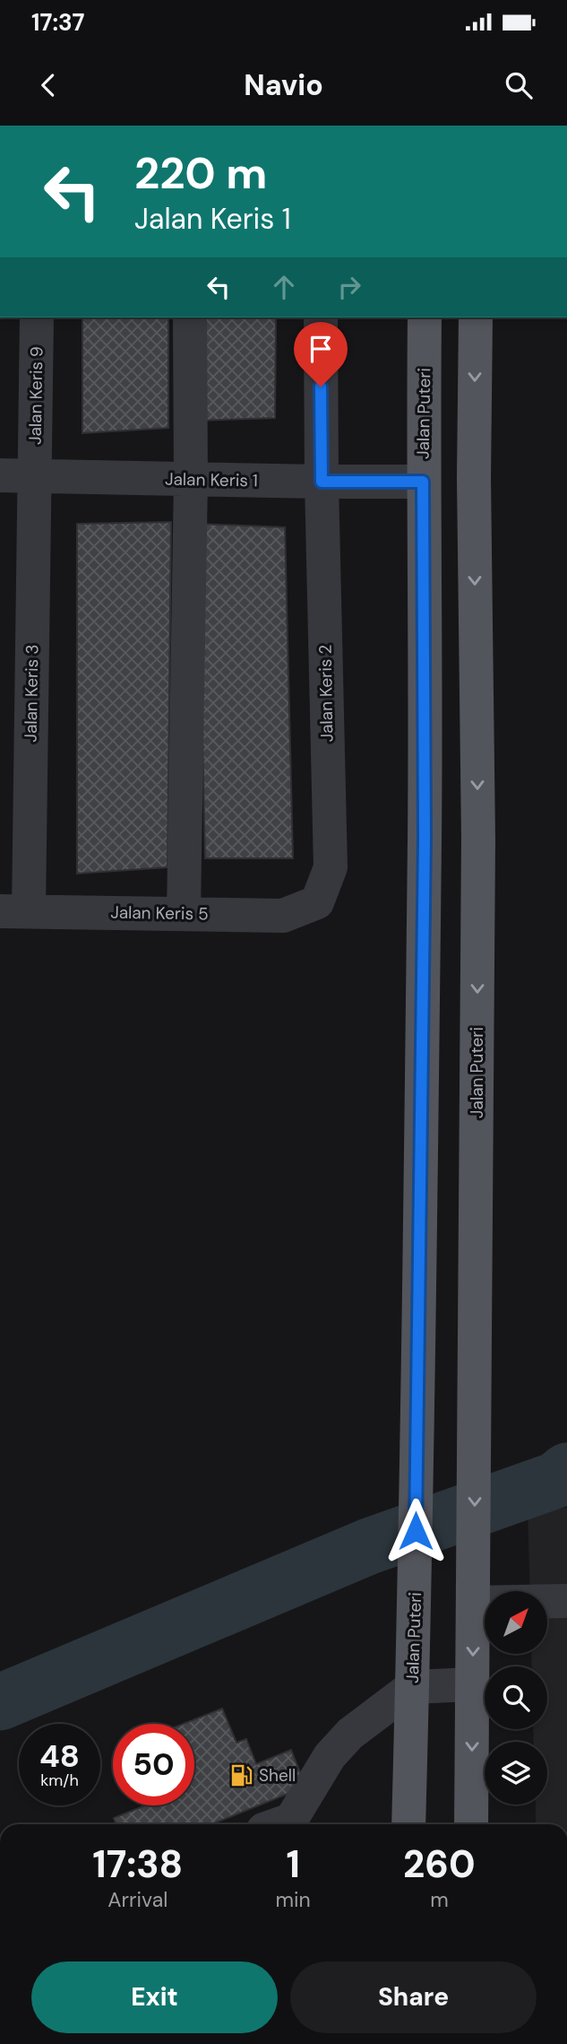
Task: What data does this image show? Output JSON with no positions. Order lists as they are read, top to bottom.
{
  "streets": {
    "main road": ["Jalan Puteri"],
    "street": [
      "Jalan Keris 9",
      "Jalan Keris 1",
      "Jalan Keris 3",
      "Jalan Keris 2",
      "Jalan Keris 5"
    ]
  },
  "crossings": [
    ["Jalan Keris 9", "Jalan Keris 1"],
    ["Jalan Keris 9", "Jalan Keris 3"],
    ["Jalan Puteri", "Jalan Keris 1"],
    ["Jalan Keris 1", "Jalan Keris 3"],
    ["Jalan Keris 1", "Jalan Keris 2"],
    ["Jalan Keris 3", "Jalan Keris 5"],
    ["Jalan Keris 2", "Jalan Keris 5"]
  ],
  "places": {
    "fuel station": ["Shell"]
  },
  "north": "top right",
  "page": {
    "status": "17:37",
    "header": "Navio",
    "turn": ["220 m", "Jalan Keris 1"],
    "speed": "48 km/h",
    "limit": "50",
    "eta": [
      "17:38",
      "Arrival",
      "1",
      "min",
      "260",
      "m"
    ],
    "buttons": ["Exit", "Share"]
  }
}
